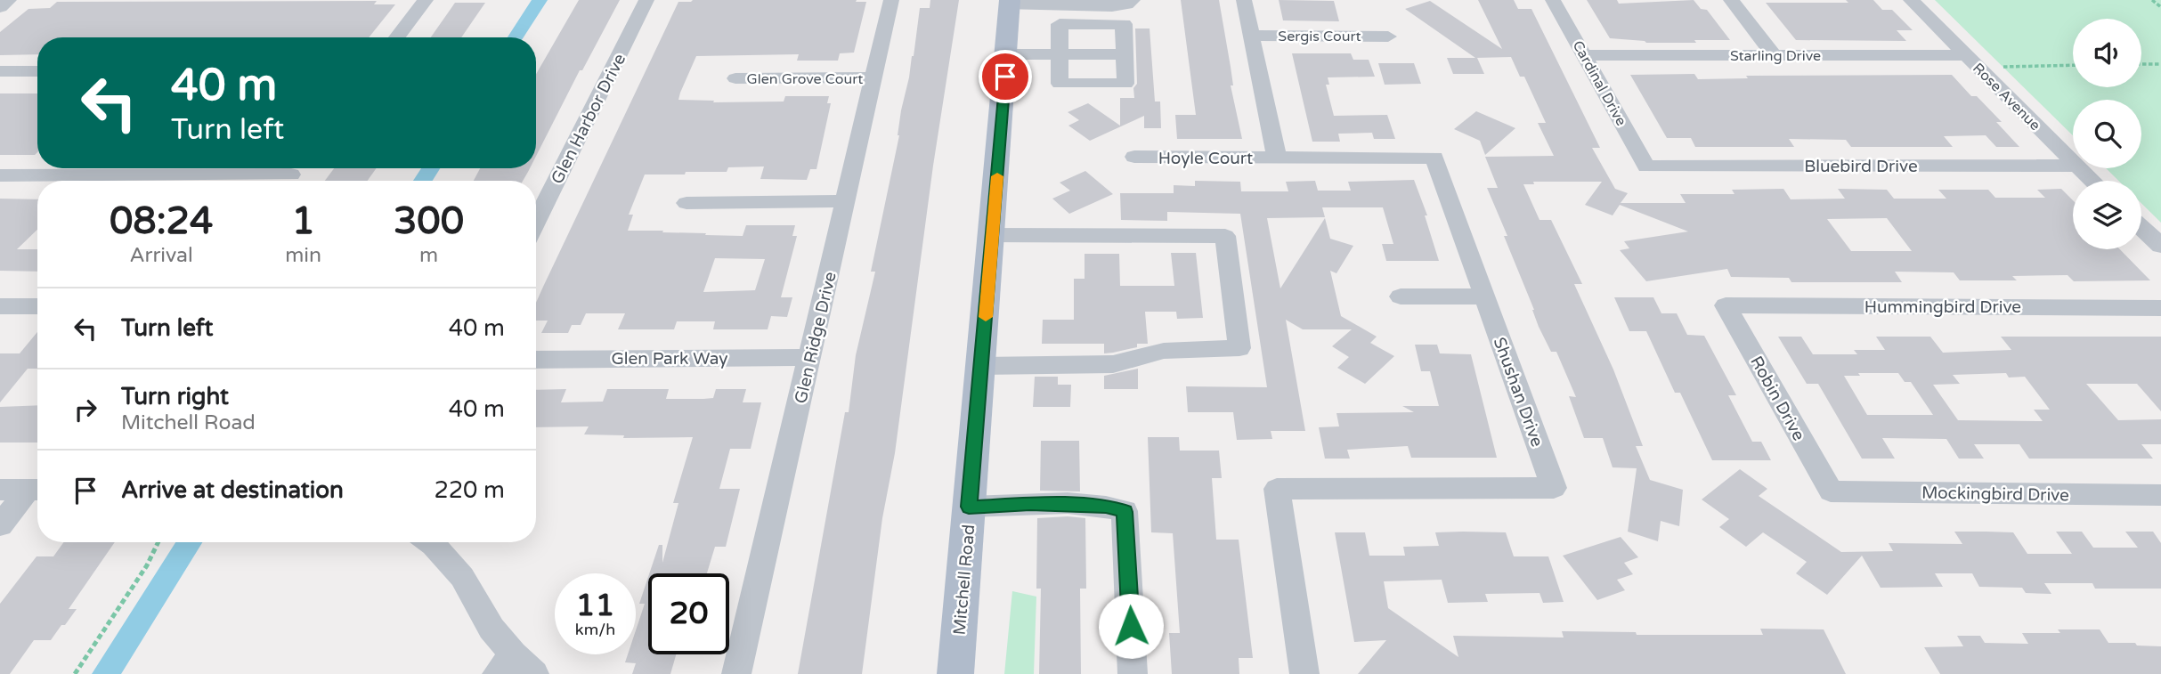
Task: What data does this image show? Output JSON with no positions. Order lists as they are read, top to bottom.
{
  "streets": {
    "main road": ["Mitchell Road"],
    "street": [
      "Sergis Court",
      "Starling Drive",
      "Glen Grove Court",
      "Cardinal Drive",
      "Rose Avenue",
      "Glen Harbor Drive",
      "Hoyle Court",
      "Bluebird Drive",
      "Hummingbird Drive",
      "Glen Ridge Drive",
      "Glen Park Way",
      "Shushan Drive",
      "Robin Drive",
      "Mockingbird Drive"
    ]
  },
  "crossings": [
    ["Starling Drive", "Cardinal Drive"],
    ["Starling Drive", "Rose Avenue"],
    ["Glen Grove Court", "Glen Ridge Drive"],
    ["Cardinal Drive", "Bluebird Drive"],
    ["Hoyle Court", "Shushan Drive"],
    ["Hummingbird Drive", "Robin Drive"],
    ["Glen Ridge Drive", "Glen Park Way"],
    ["Robin Drive", "Mockingbird Drive"]
  ],
  "page": {
    "turn": ["40 m", "Turn left"],
    "eta": [
      "08:24",
      "Arrival",
      "1",
      "min",
      "300",
      "m"
    ],
    "list": [
      {
        "name": "Turn left",
        "value": "40 m"
      },
      {
        "name": "Turn right",
        "note": "Mitchell Road",
        "value": "40 m"
      },
      {
        "name": "Arrive at destination",
        "value": "220 m"
      }
    ],
    "speed": "11 km/h",
    "limit": "20"
  }
}
